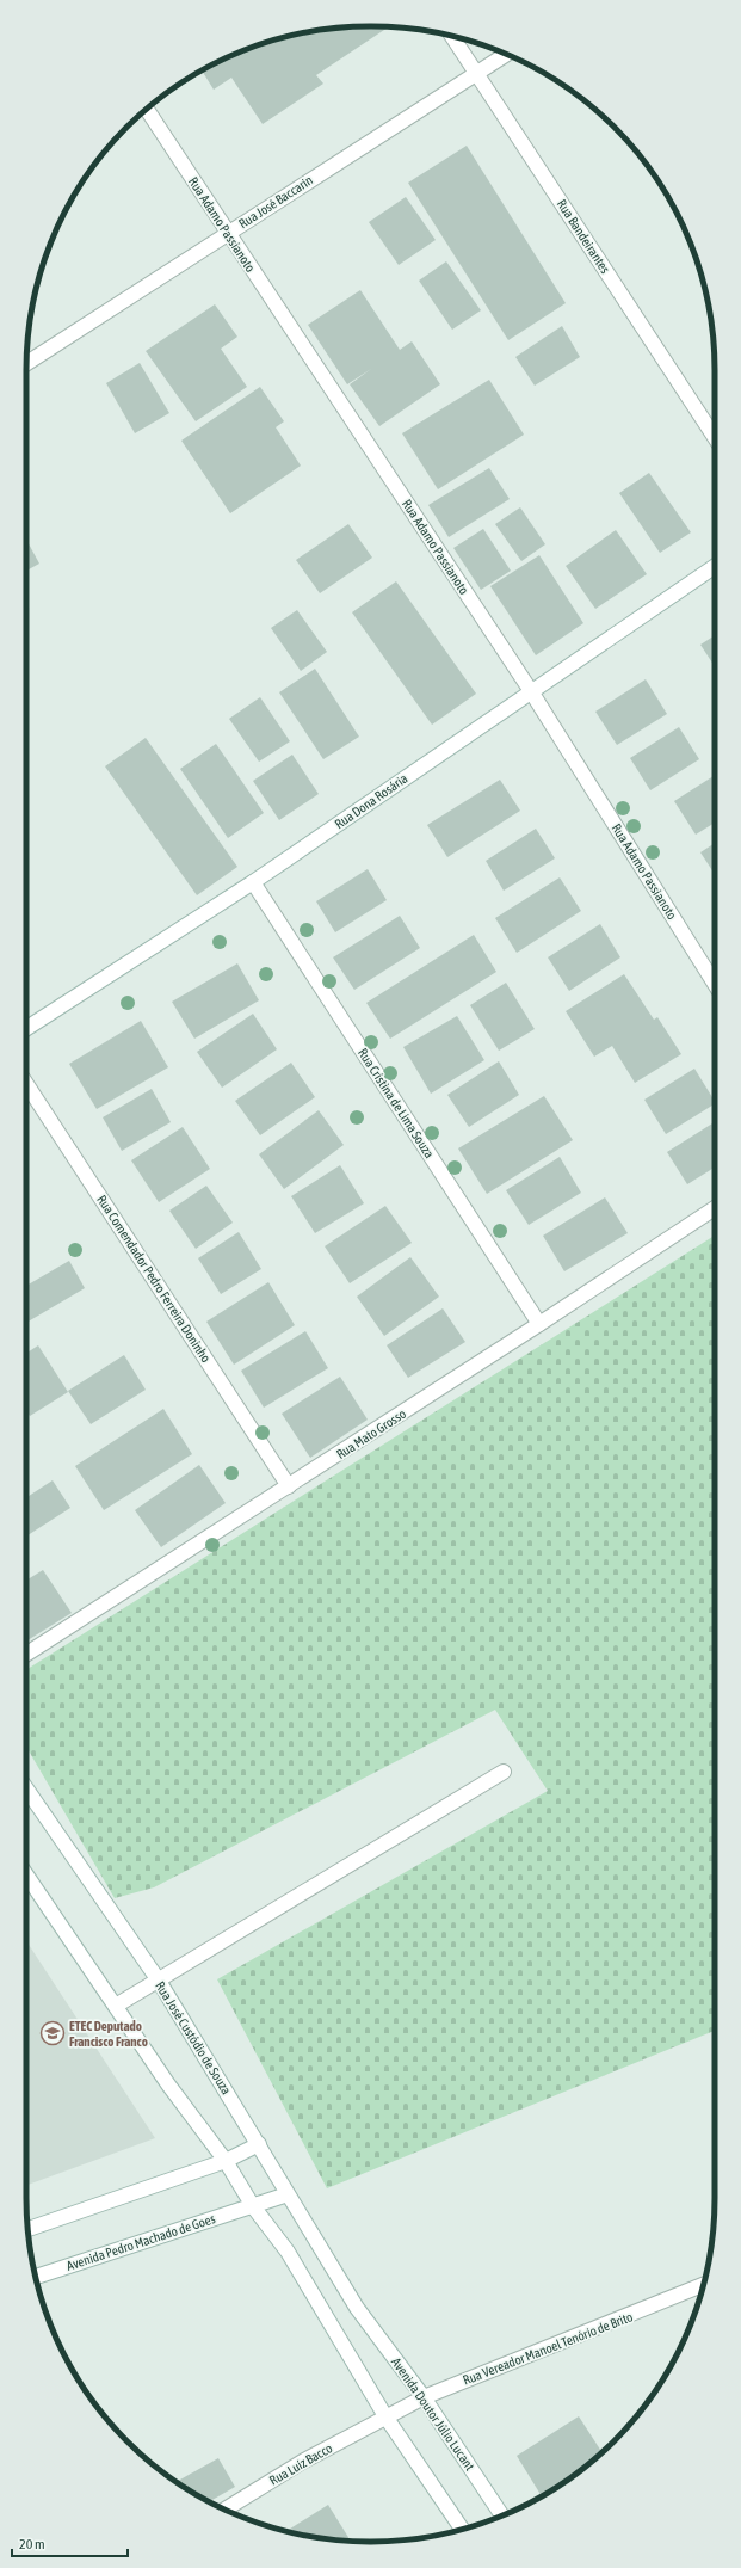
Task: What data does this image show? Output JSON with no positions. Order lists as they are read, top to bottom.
{
  "streets": {
    "street": [
      "Rua José Baccarin",
      "Rua Adamo Passianoto",
      "Rua Bandeirantes",
      "Rua Dona Rosária",
      "Rua Cristina de Lima Souza",
      "Rua Comendador Pedro Ferreira Doninho",
      "Rua Mato Grosso",
      "Rua José Custódio de Souza",
      "Avenida Pedro Machado de Goes",
      "Rua Vereador Manoel Tenório de Brito",
      "Avenida Doutor Júlio Lucant",
      "Rua Luíz Bacco"
    ]
  },
  "crossings": [
    ["Rua José Baccarin", "Rua Adamo Passianoto"],
    ["Rua José Baccarin", "Rua Bandeirantes"],
    ["Rua Adamo Passianoto", "Rua Dona Rosária"],
    ["Rua Dona Rosária", "Rua Cristina de Lima Souza"],
    ["Rua Cristina de Lima Souza", "Rua Mato Grosso"],
    ["Rua Comendador Pedro Ferreira Doninho", "Rua Mato Grosso"],
    ["Rua José Custódio de Souza", "Avenida Pedro Machado de Goes"],
    ["Rua José Custódio de Souza", "Avenida Doutor Júlio Lucant"],
    ["Rua Vereador Manoel Tenório de Brito", "Avenida Doutor Júlio Lucant"],
    ["Rua Vereador Manoel Tenório de Brito", "Rua Luíz Bacco"]
  ],
  "places": {
    "school or university": ["ETEC Deputado Francisco Franco"]
  },
  "scale_bar": "20 m"
}
